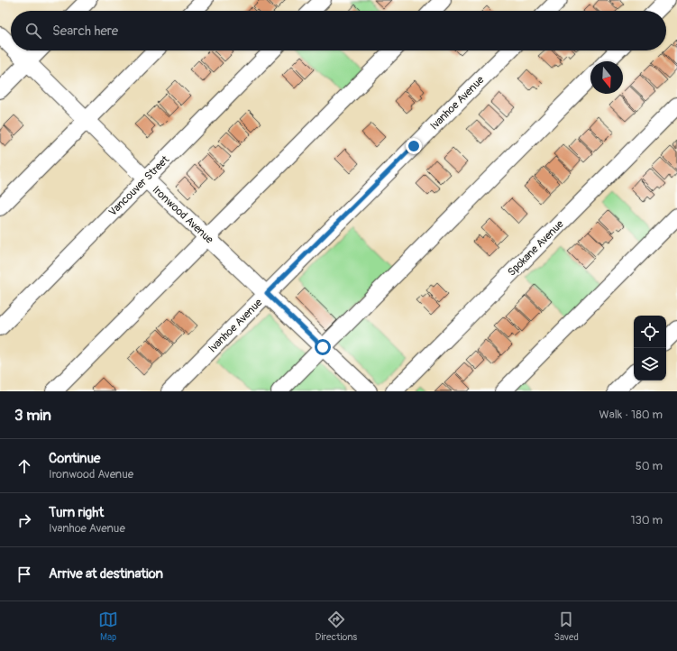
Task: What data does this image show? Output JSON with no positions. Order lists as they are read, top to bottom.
{
  "streets": {
    "street": [
      "Ivanhoe Avenue",
      "Vancouver Street",
      "Ironwood Avenue",
      "Spokane Avenue"
    ]
  },
  "crossings": [
    ["Ivanhoe Avenue", "Ironwood Avenue"],
    ["Vancouver Street", "Ironwood Avenue"]
  ],
  "north": "bottom",
  "page": {
    "search": "Search here",
    "heading": ["3 min", "Walk · 180 m"],
    "list": [
      ["Continue", "Ironwood Avenue", "50 m"],
      ["Turn right", "Ivanhoe Avenue", "130 m"],
      "Arrive at destination"
    ],
    "nav": ["Map", "Directions", "Saved"]
  }
}
